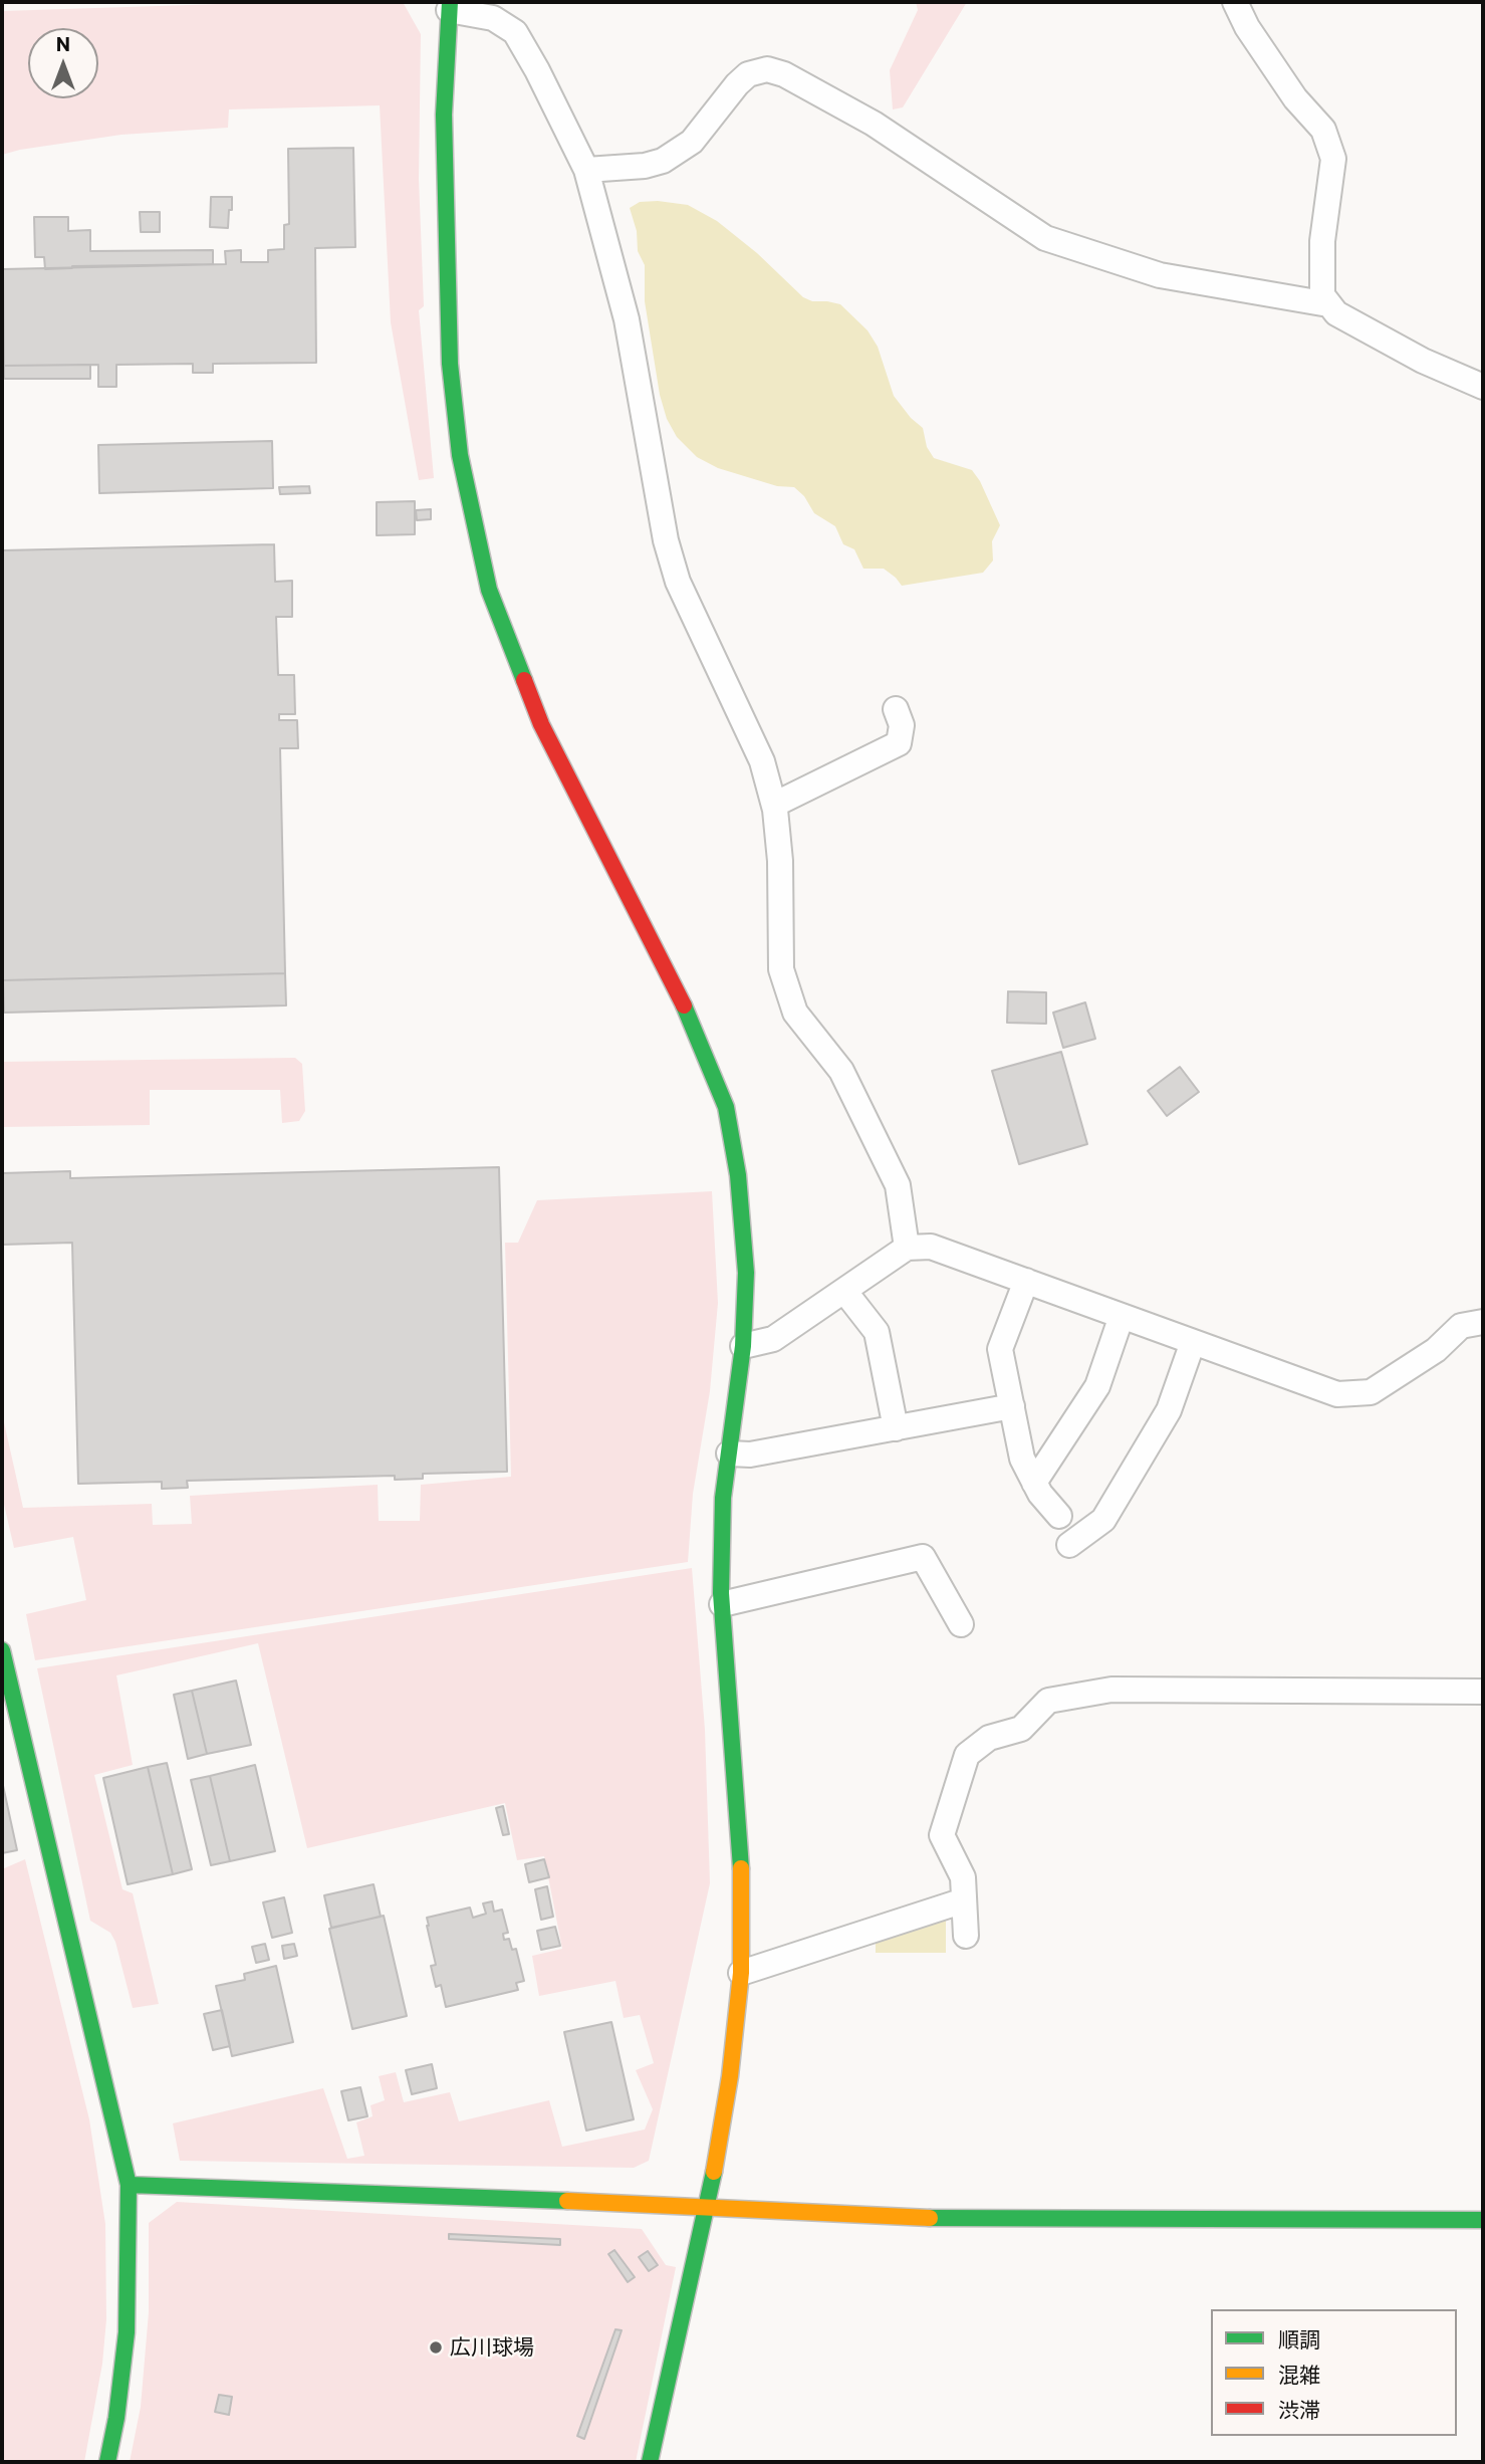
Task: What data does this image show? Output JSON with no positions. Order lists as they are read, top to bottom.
{
  "places": ["広川球場"],
  "legend": ["順調", "混雑", "渋滞"],
  "north": "top"
}
